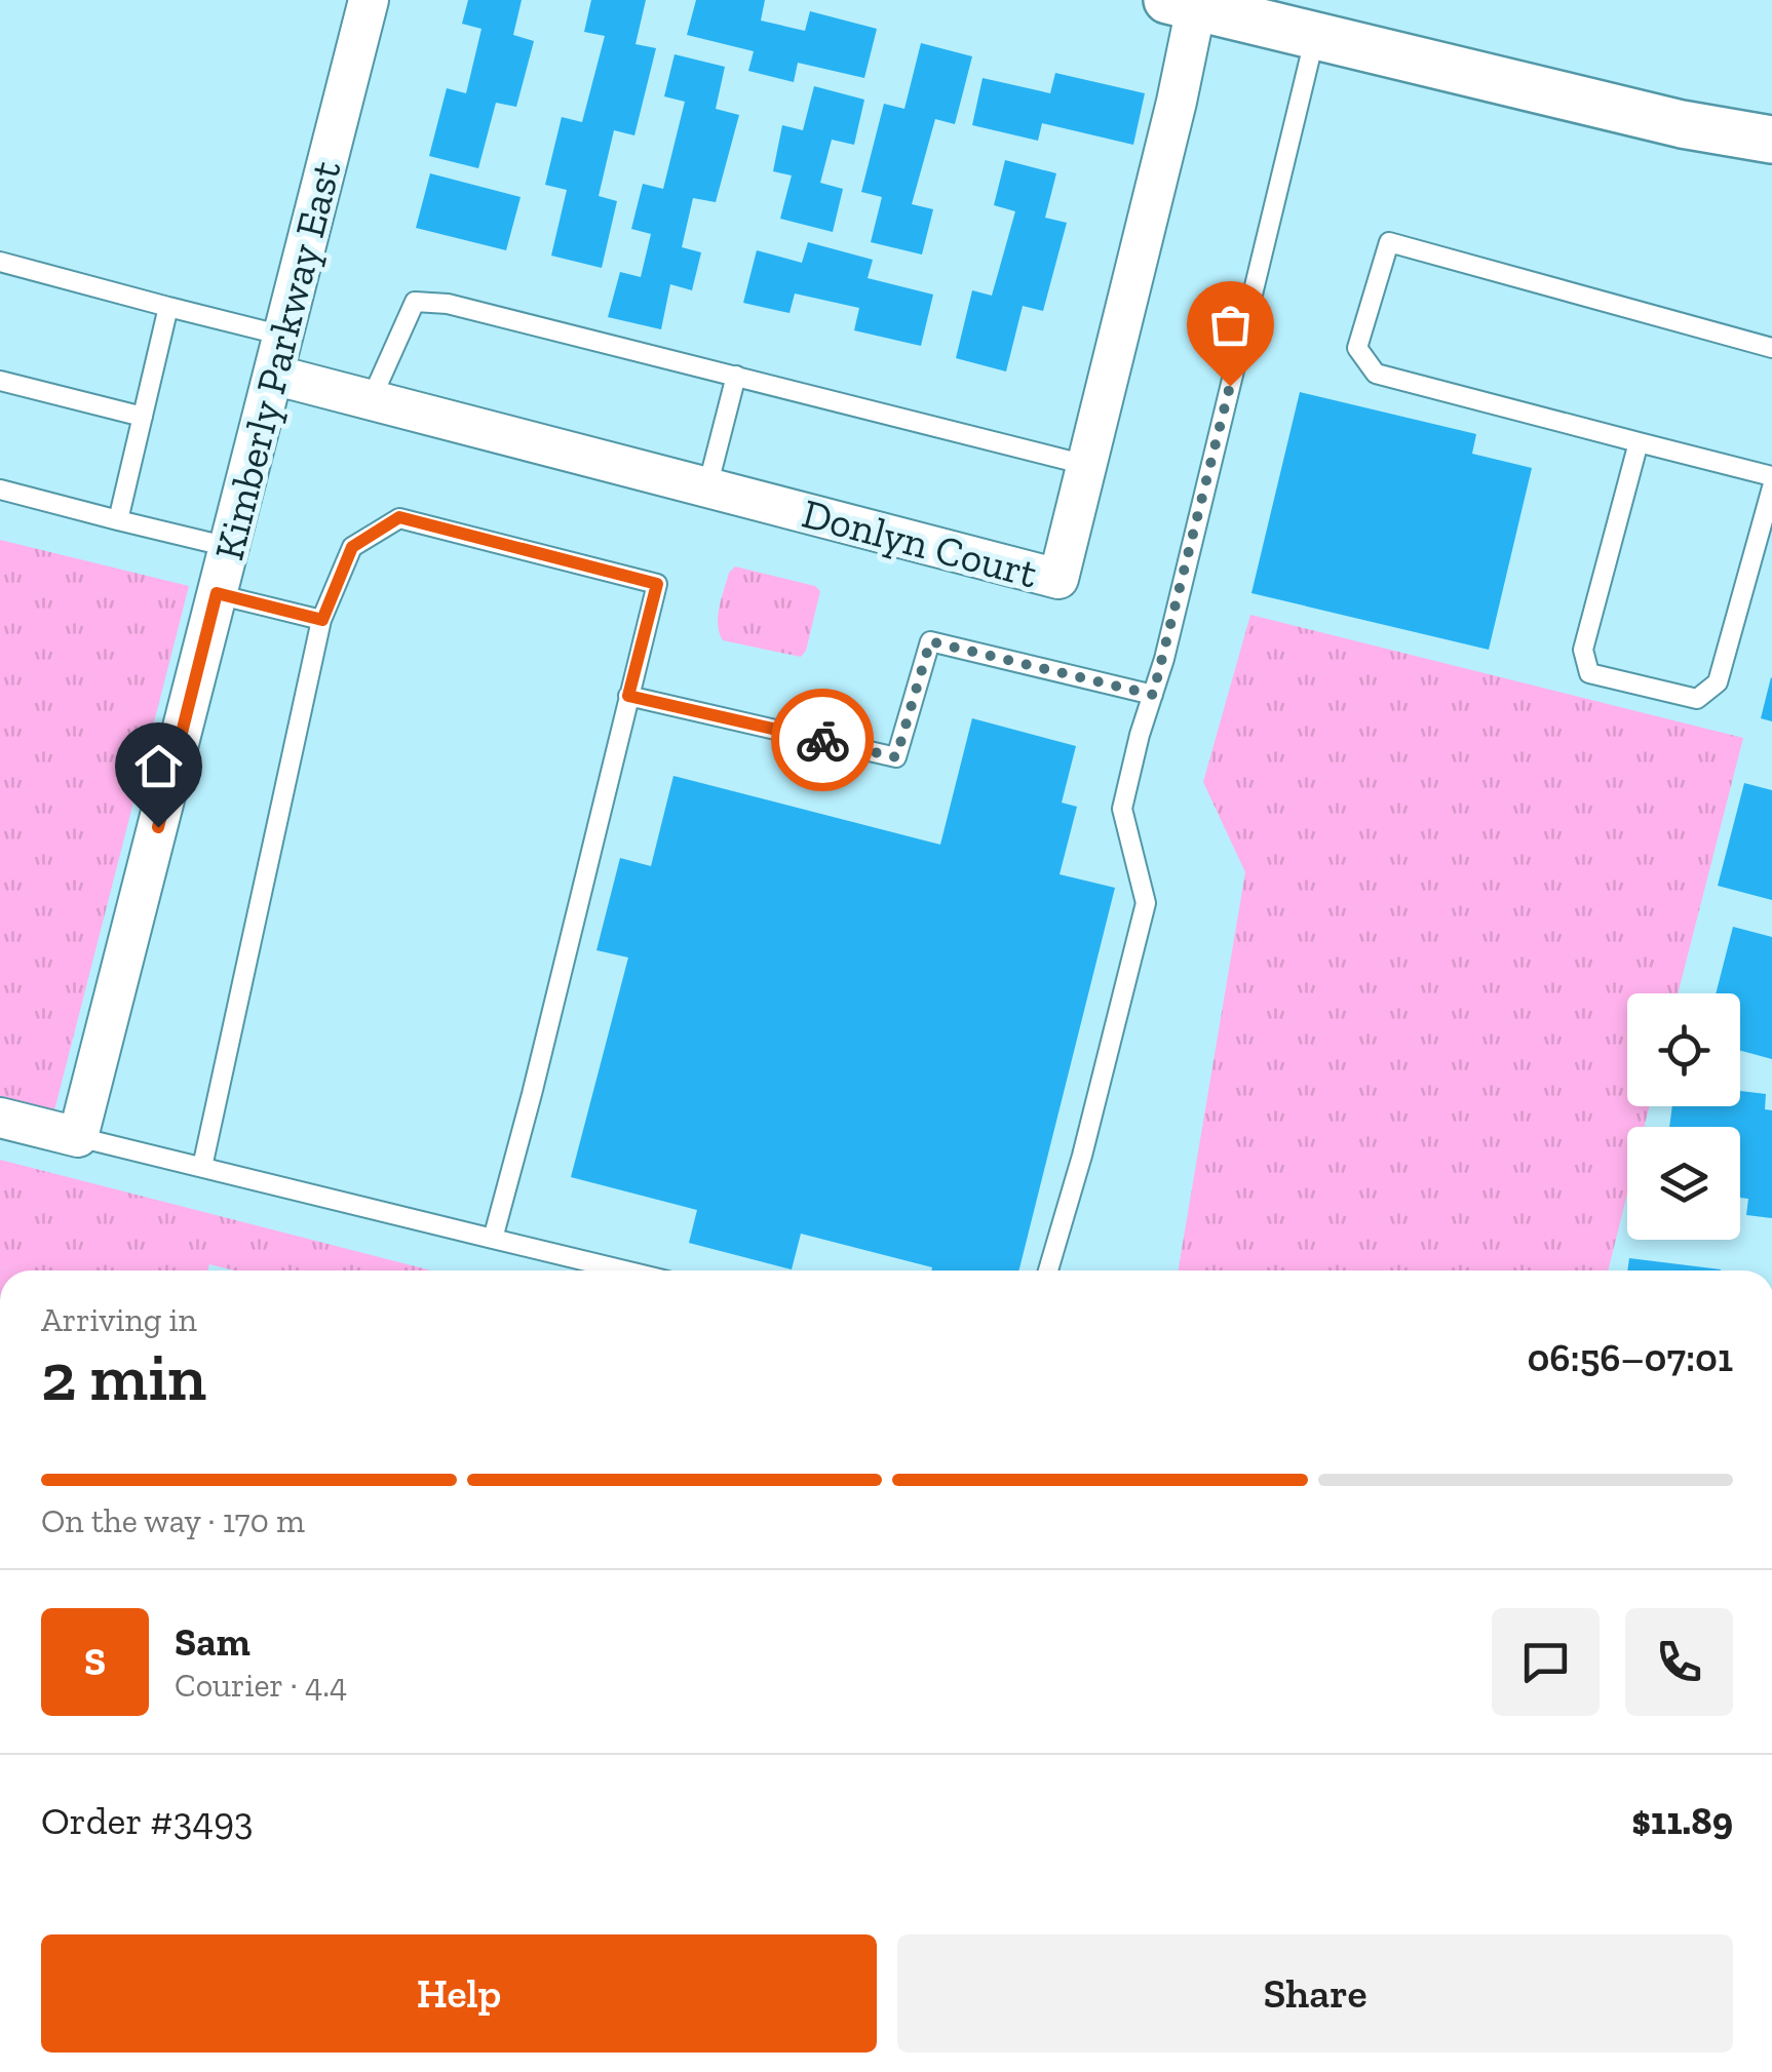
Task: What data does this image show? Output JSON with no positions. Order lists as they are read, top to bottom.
{
  "streets": {
    "street": ["Kimberly Parkway East", "Donlyn Court"]
  },
  "crossings": [
    ["Kimberly Parkway East", "Donlyn Court"]
  ],
  "page": {
    "heading": ["2 min", "Arriving in", "06:56–07:01"],
    "panel": [
      "Sam",
      "Courier · 4.4",
      "Order #3493",
      "$11.89"
    ],
    "bar": "On the way · 170 m",
    "round": "S",
    "buttons": ["Help", "Share"]
  }
}
